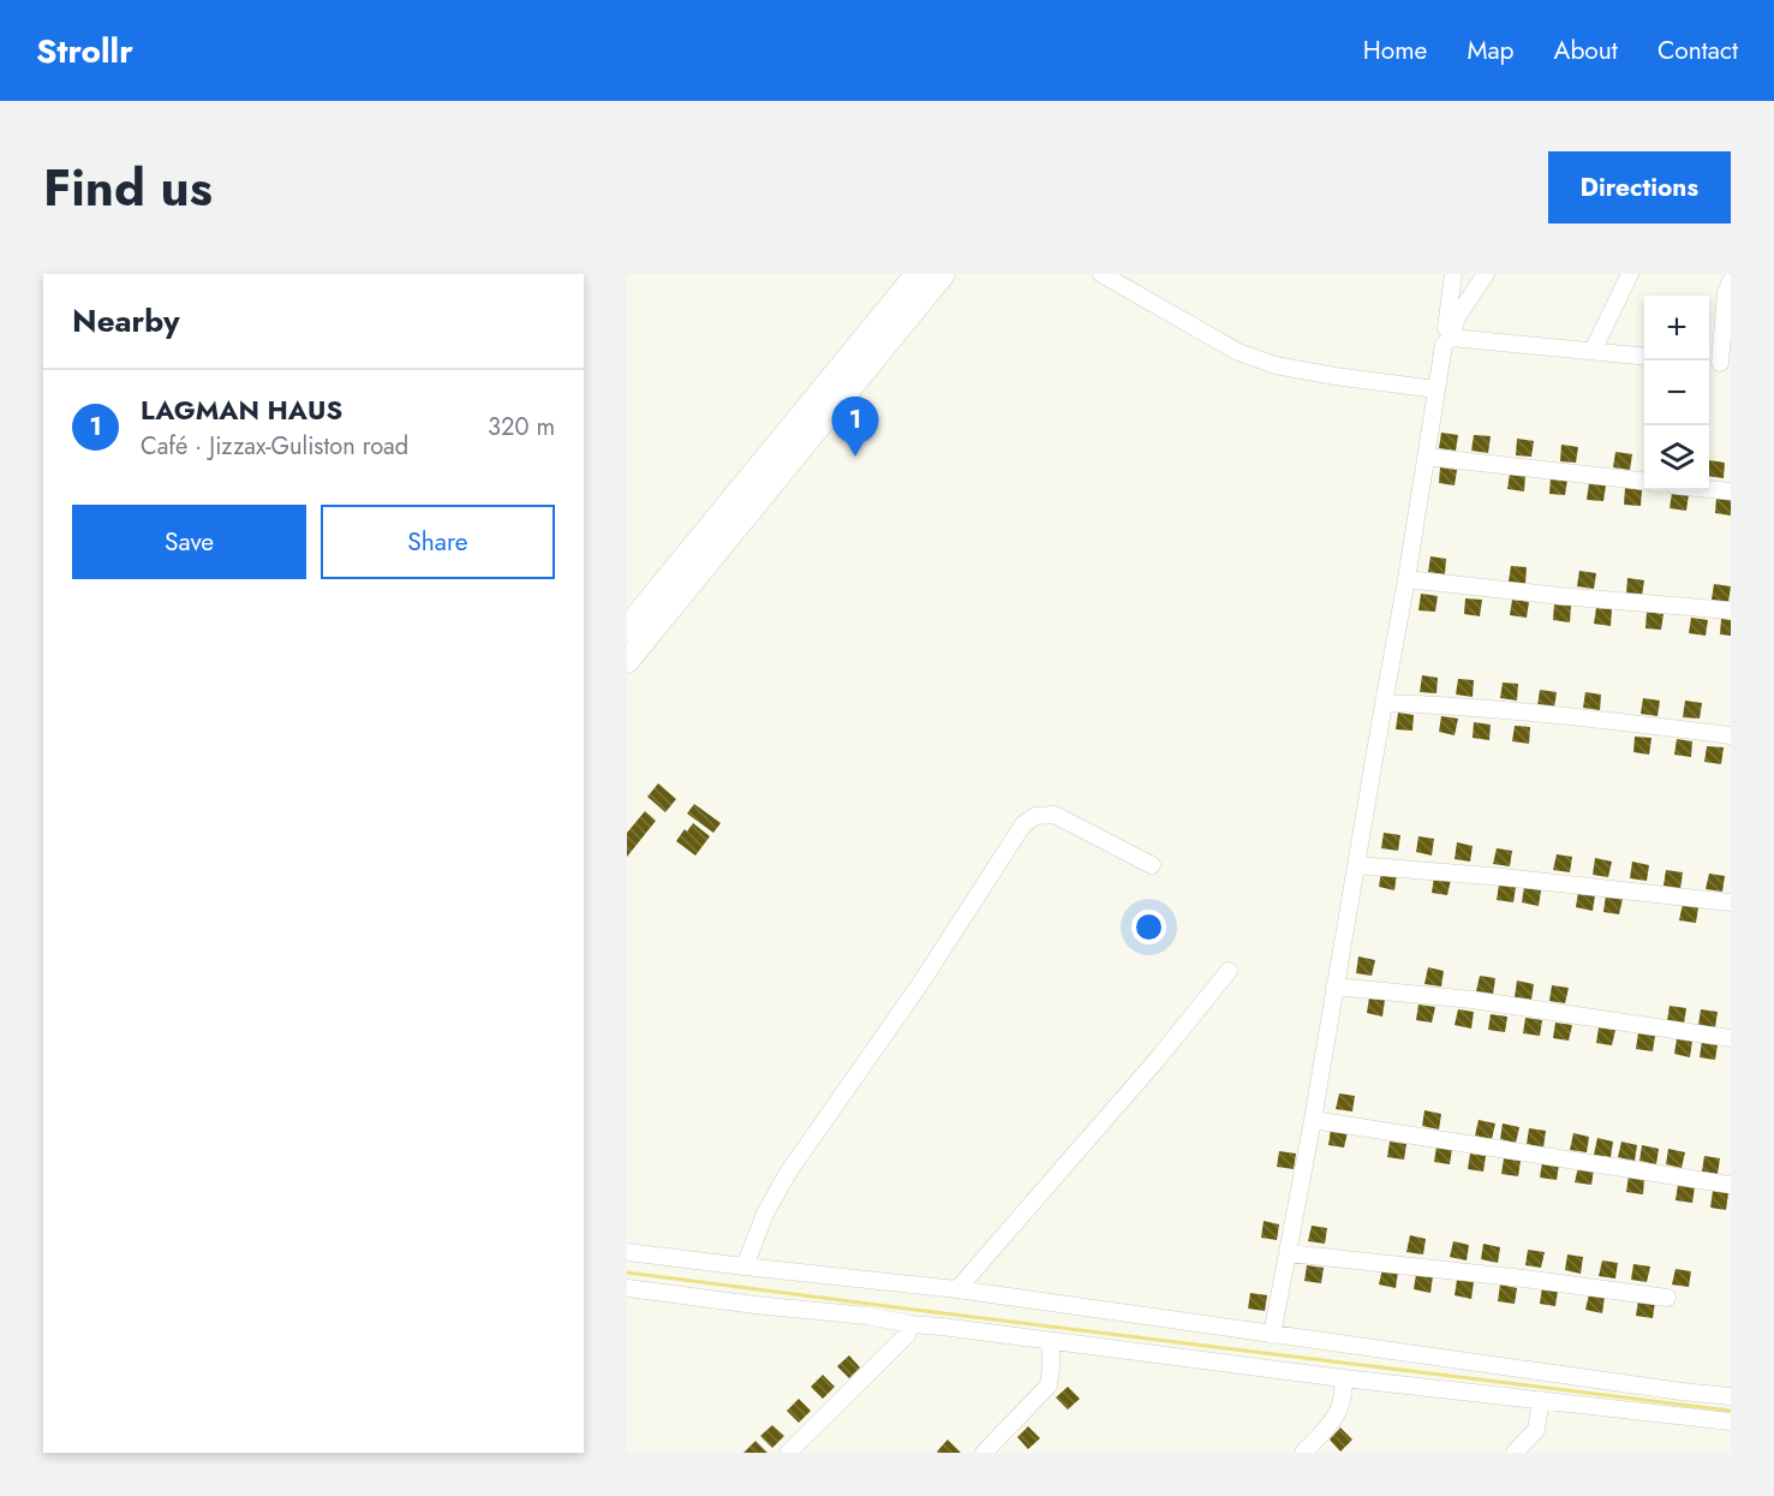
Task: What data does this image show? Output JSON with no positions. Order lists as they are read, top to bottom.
{
  "page": {
    "header": "Strollr",
    "nav": [
      "Home",
      "Map",
      "About",
      "Contact"
    ],
    "title": "Find us",
    "buttons": [
      "Directions",
      ["Save", "Share"]
    ],
    "heading": "Nearby",
    "map_buttons": ["+", "−"],
    "list": [
      {
        "mark": "1",
        "name": "LAGMAN HAUS",
        "note": "Café · Jizzax-Guliston road",
        "value": "320 m"
      }
    ],
    "pins": "1"
  }
}
